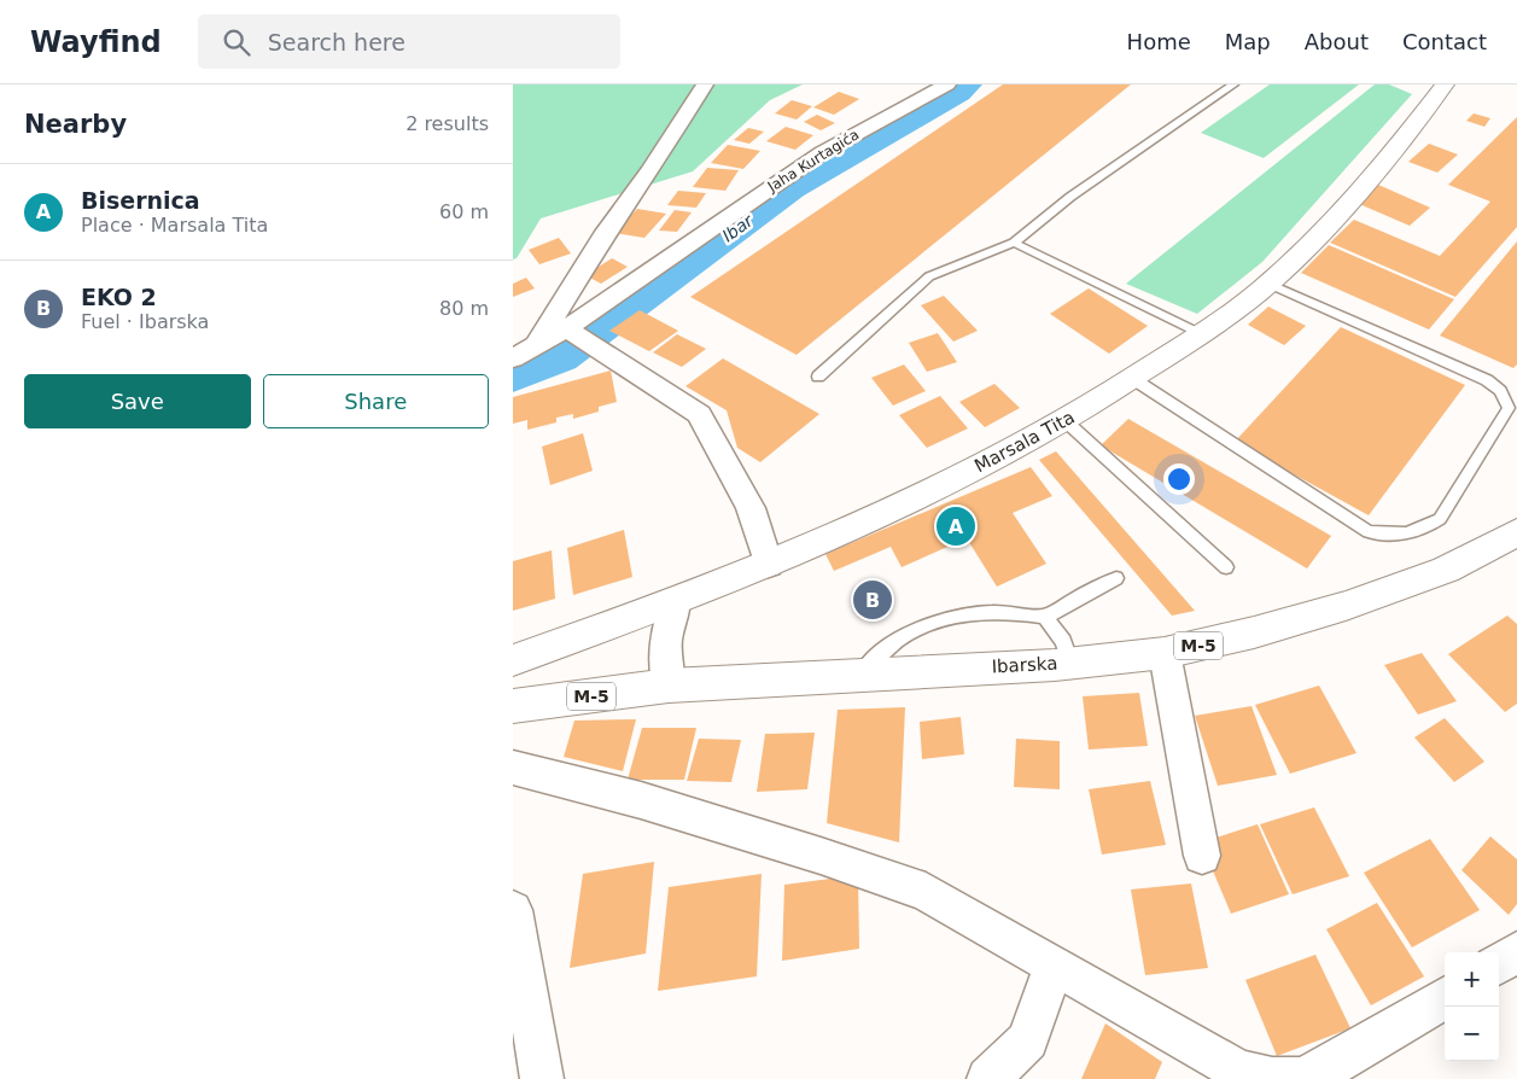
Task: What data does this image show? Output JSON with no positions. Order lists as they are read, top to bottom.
{
  "streets": {
    "street": [
      "Jaha Kurtagića",
      "Marsala Tita",
      "M-5",
      "Ibarska"
    ]
  },
  "water": ["Ibar"],
  "page": {
    "header": "Wayfind",
    "search": "Search here",
    "nav": [
      "Home",
      "Map",
      "About",
      "Contact"
    ],
    "heading": ["Nearby", "2 results"],
    "list": [
      {
        "mark": "A",
        "name": "Bisernica",
        "note": "Place · Marsala Tita",
        "value": "60 m"
      },
      {
        "mark": "B",
        "name": "EKO 2",
        "note": "Fuel · Ibarska",
        "value": "80 m"
      }
    ],
    "buttons": ["Save", "Share"],
    "pins": ["A", "B"],
    "map_buttons": ["+", "−"]
  }
}
